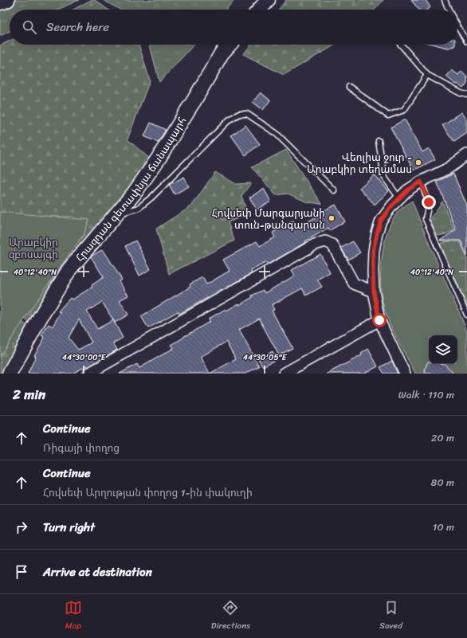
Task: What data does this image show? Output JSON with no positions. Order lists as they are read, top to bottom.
{
  "streets": {
    "street": ["Հրազդան գետափնյա ճանապարհ"]
  },
  "parks": ["Արաբկիր զբոսայգի"],
  "places": ["Վեոլիա ջուր - Արաբկիր տեղամաս", "Հովսեփ Մարգարյանի տուն-թանգարան"],
  "page": {
    "search": "Search here",
    "heading": ["2 min", "Walk · 110 m"],
    "list": [
      ["Continue", "Ռիգայի փողոց", "20 m"],
      ["Continue", "Հովսեփ Արղության փողոց 1-ին փակուղի", "80 m"],
      ["Turn right", "10 m"],
      "Arrive at destination"
    ],
    "nav": ["Map", "Directions", "Saved"]
  },
  "coordinates": ["40°12'40\"N", "44°30'00\"E", "44°30'05\"E"]
}
